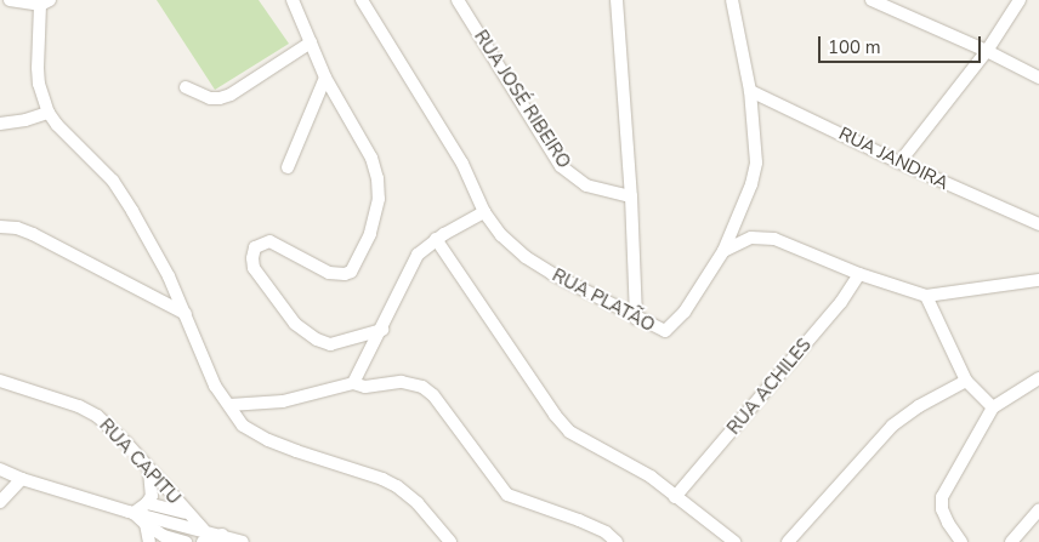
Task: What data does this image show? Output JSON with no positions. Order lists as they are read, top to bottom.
{
  "streets": {
    "street": [
      "RUA JOSÉ RIBEIRO",
      "RUA JANDIRA",
      "RUA PLATÃO",
      "RUA ACHILES",
      "RUA CAPITU"
    ]
  },
  "scale_bar": "100 m"
}
